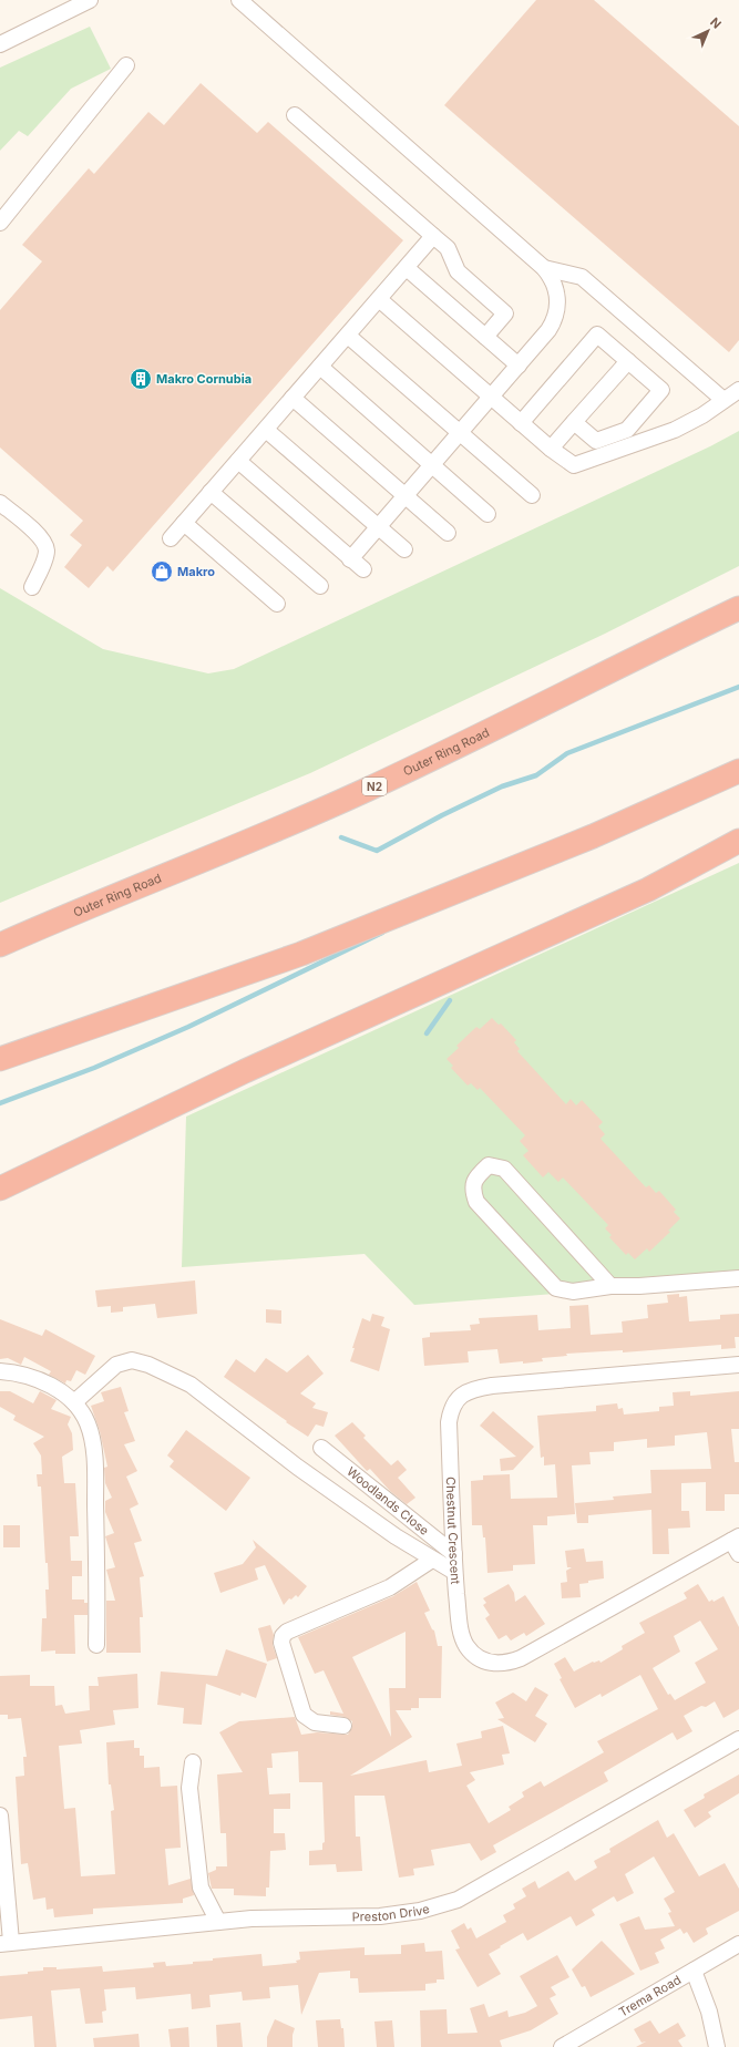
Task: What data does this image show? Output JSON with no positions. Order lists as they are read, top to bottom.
{
  "streets": {
    "highway": ["Outer Ring Road", "N2"],
    "street": [
      "Woodlands Close",
      "Chestnut Crescent",
      "Preston Drive",
      "Trema Road"
    ]
  },
  "crossings": [
    ["Woodlands Close", "Chestnut Crescent"]
  ],
  "places": {
    "building": ["Makro Cornubia"],
    "shop": ["Makro"]
  },
  "north": "top right"
}
